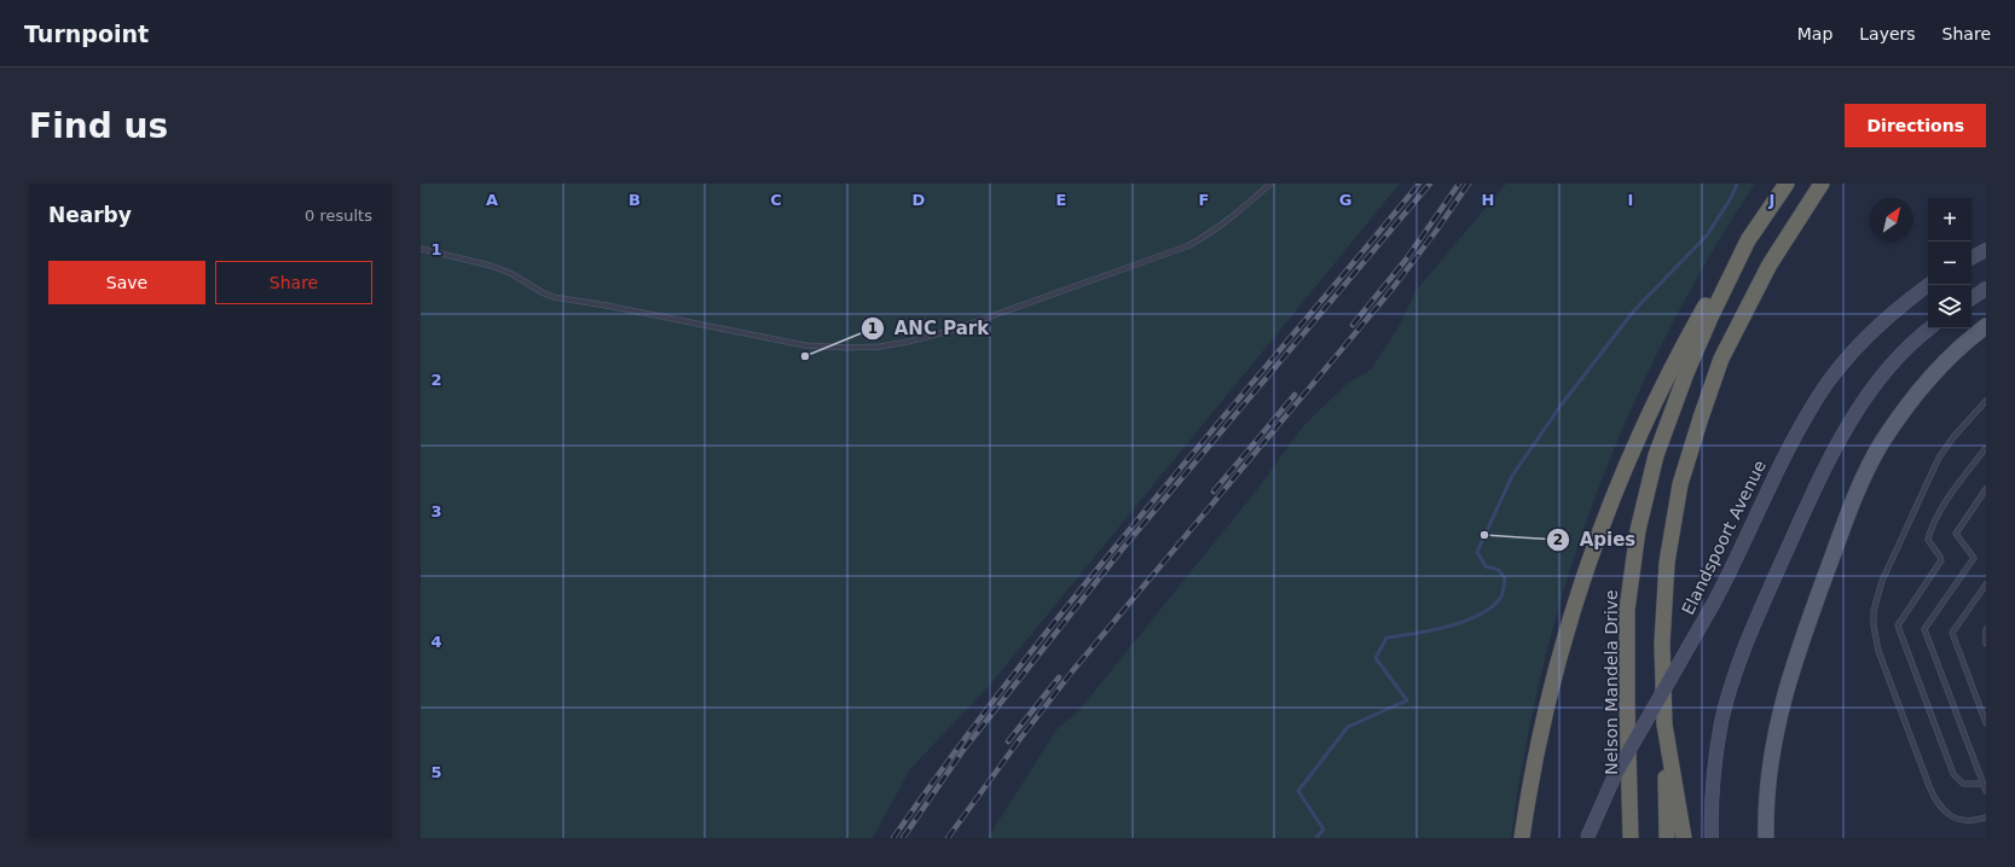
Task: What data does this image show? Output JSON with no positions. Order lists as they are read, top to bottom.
{
  "streets": {
    "highway": ["Nelson Mandela Drive"],
    "main road": ["Elandspoort Avenue"]
  },
  "places": ["ANC Park", "Apies"],
  "north": "top right",
  "page": {
    "header": "Turnpoint",
    "nav": ["Map", "Layers", "Share"],
    "buttons": [
      "Directions",
      ["Save", "Share"]
    ],
    "title": "Find us",
    "heading": ["Nearby", "0 results"],
    "map_buttons": ["+", "−"]
  },
  "grid": {
    "columns": [
      "A",
      "B",
      "C",
      "D",
      "E",
      "F",
      "G",
      "H",
      "I",
      "J"
    ],
    "rows": [
      "1",
      "2",
      "3",
      "4",
      "5"
    ]
  }
}
